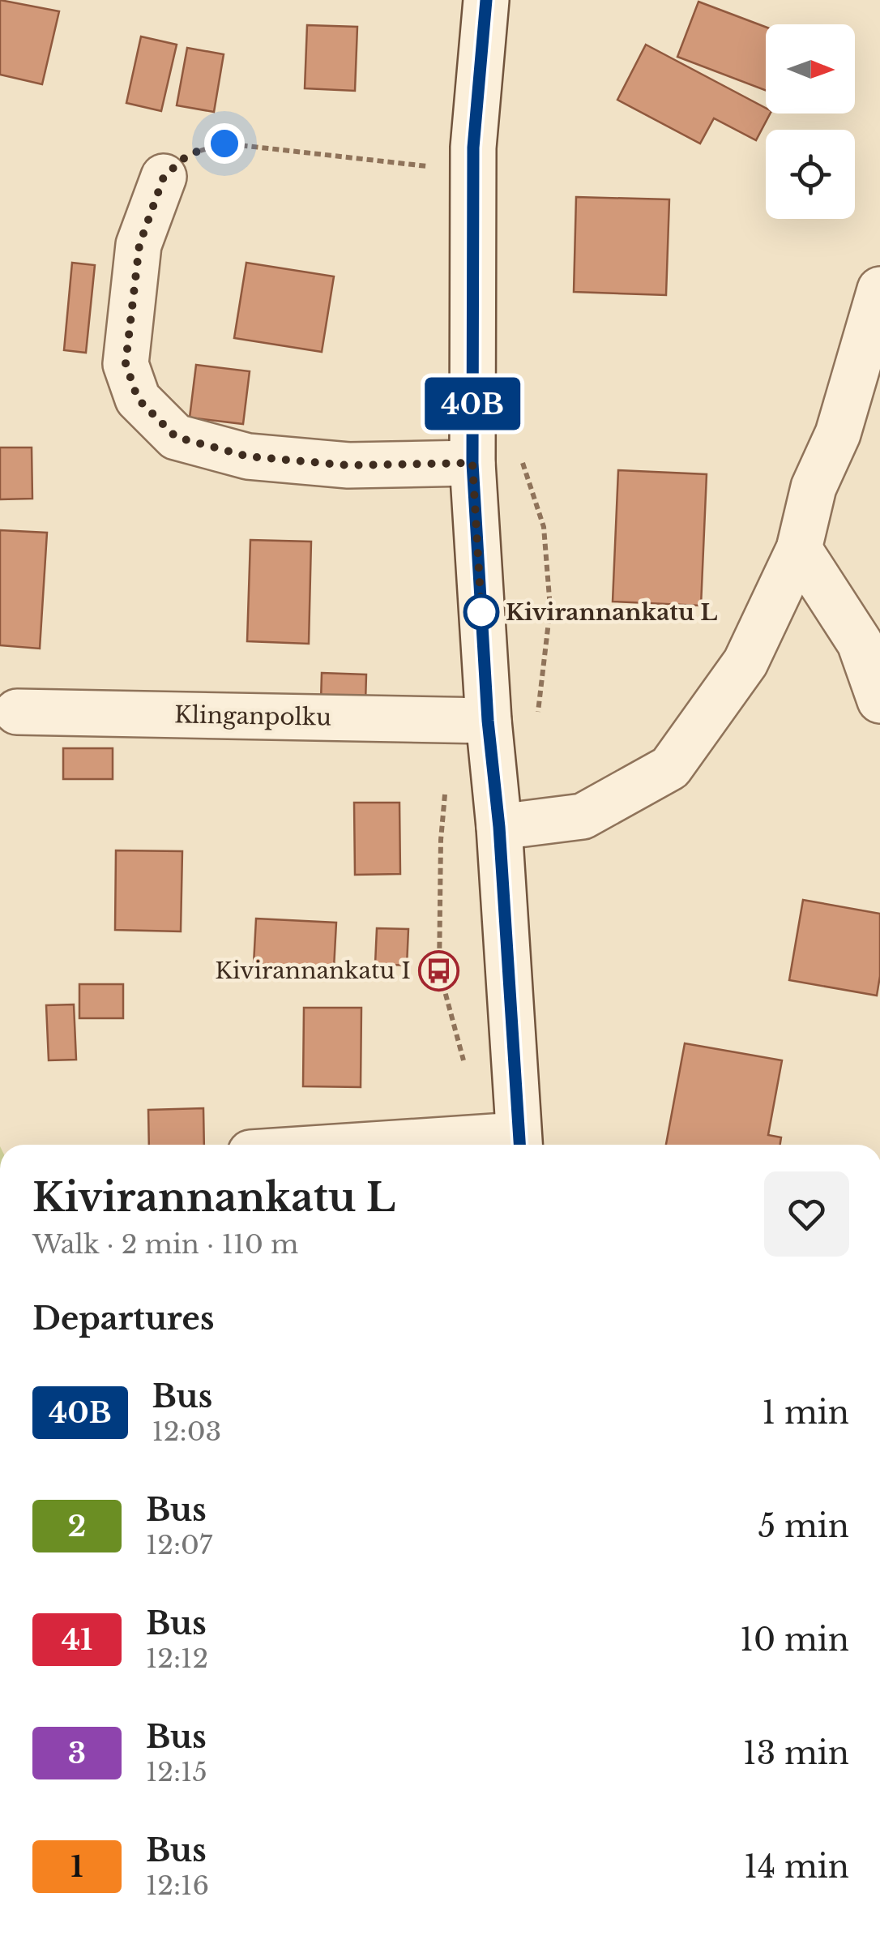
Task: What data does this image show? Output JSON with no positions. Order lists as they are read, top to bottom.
{
  "streets": {
    "street": ["Klinganpolku"]
  },
  "places": {
    "other": ["Kivirannankatu L"],
    "bus stop": ["Kivirannankatu I"]
  },
  "lines": ["bus line 40B"],
  "north": "right",
  "page": {
    "on_map": "40B",
    "heading": [
      ["Kivirannankatu L", "Walk · 2 min · 110 m"],
      "Departures"
    ],
    "list": [
      {
        "mark": "40B",
        "name": "Bus",
        "note": "12:03",
        "value": "1 min"
      },
      {
        "mark": "2",
        "name": "Bus",
        "note": "12:07",
        "value": "5 min"
      },
      {
        "mark": "41",
        "name": "Bus",
        "note": "12:12",
        "value": "10 min"
      },
      {
        "mark": "3",
        "name": "Bus",
        "note": "12:15",
        "value": "13 min"
      },
      {
        "mark": "1",
        "name": "Bus",
        "note": "12:16",
        "value": "14 min"
      }
    ]
  }
}
